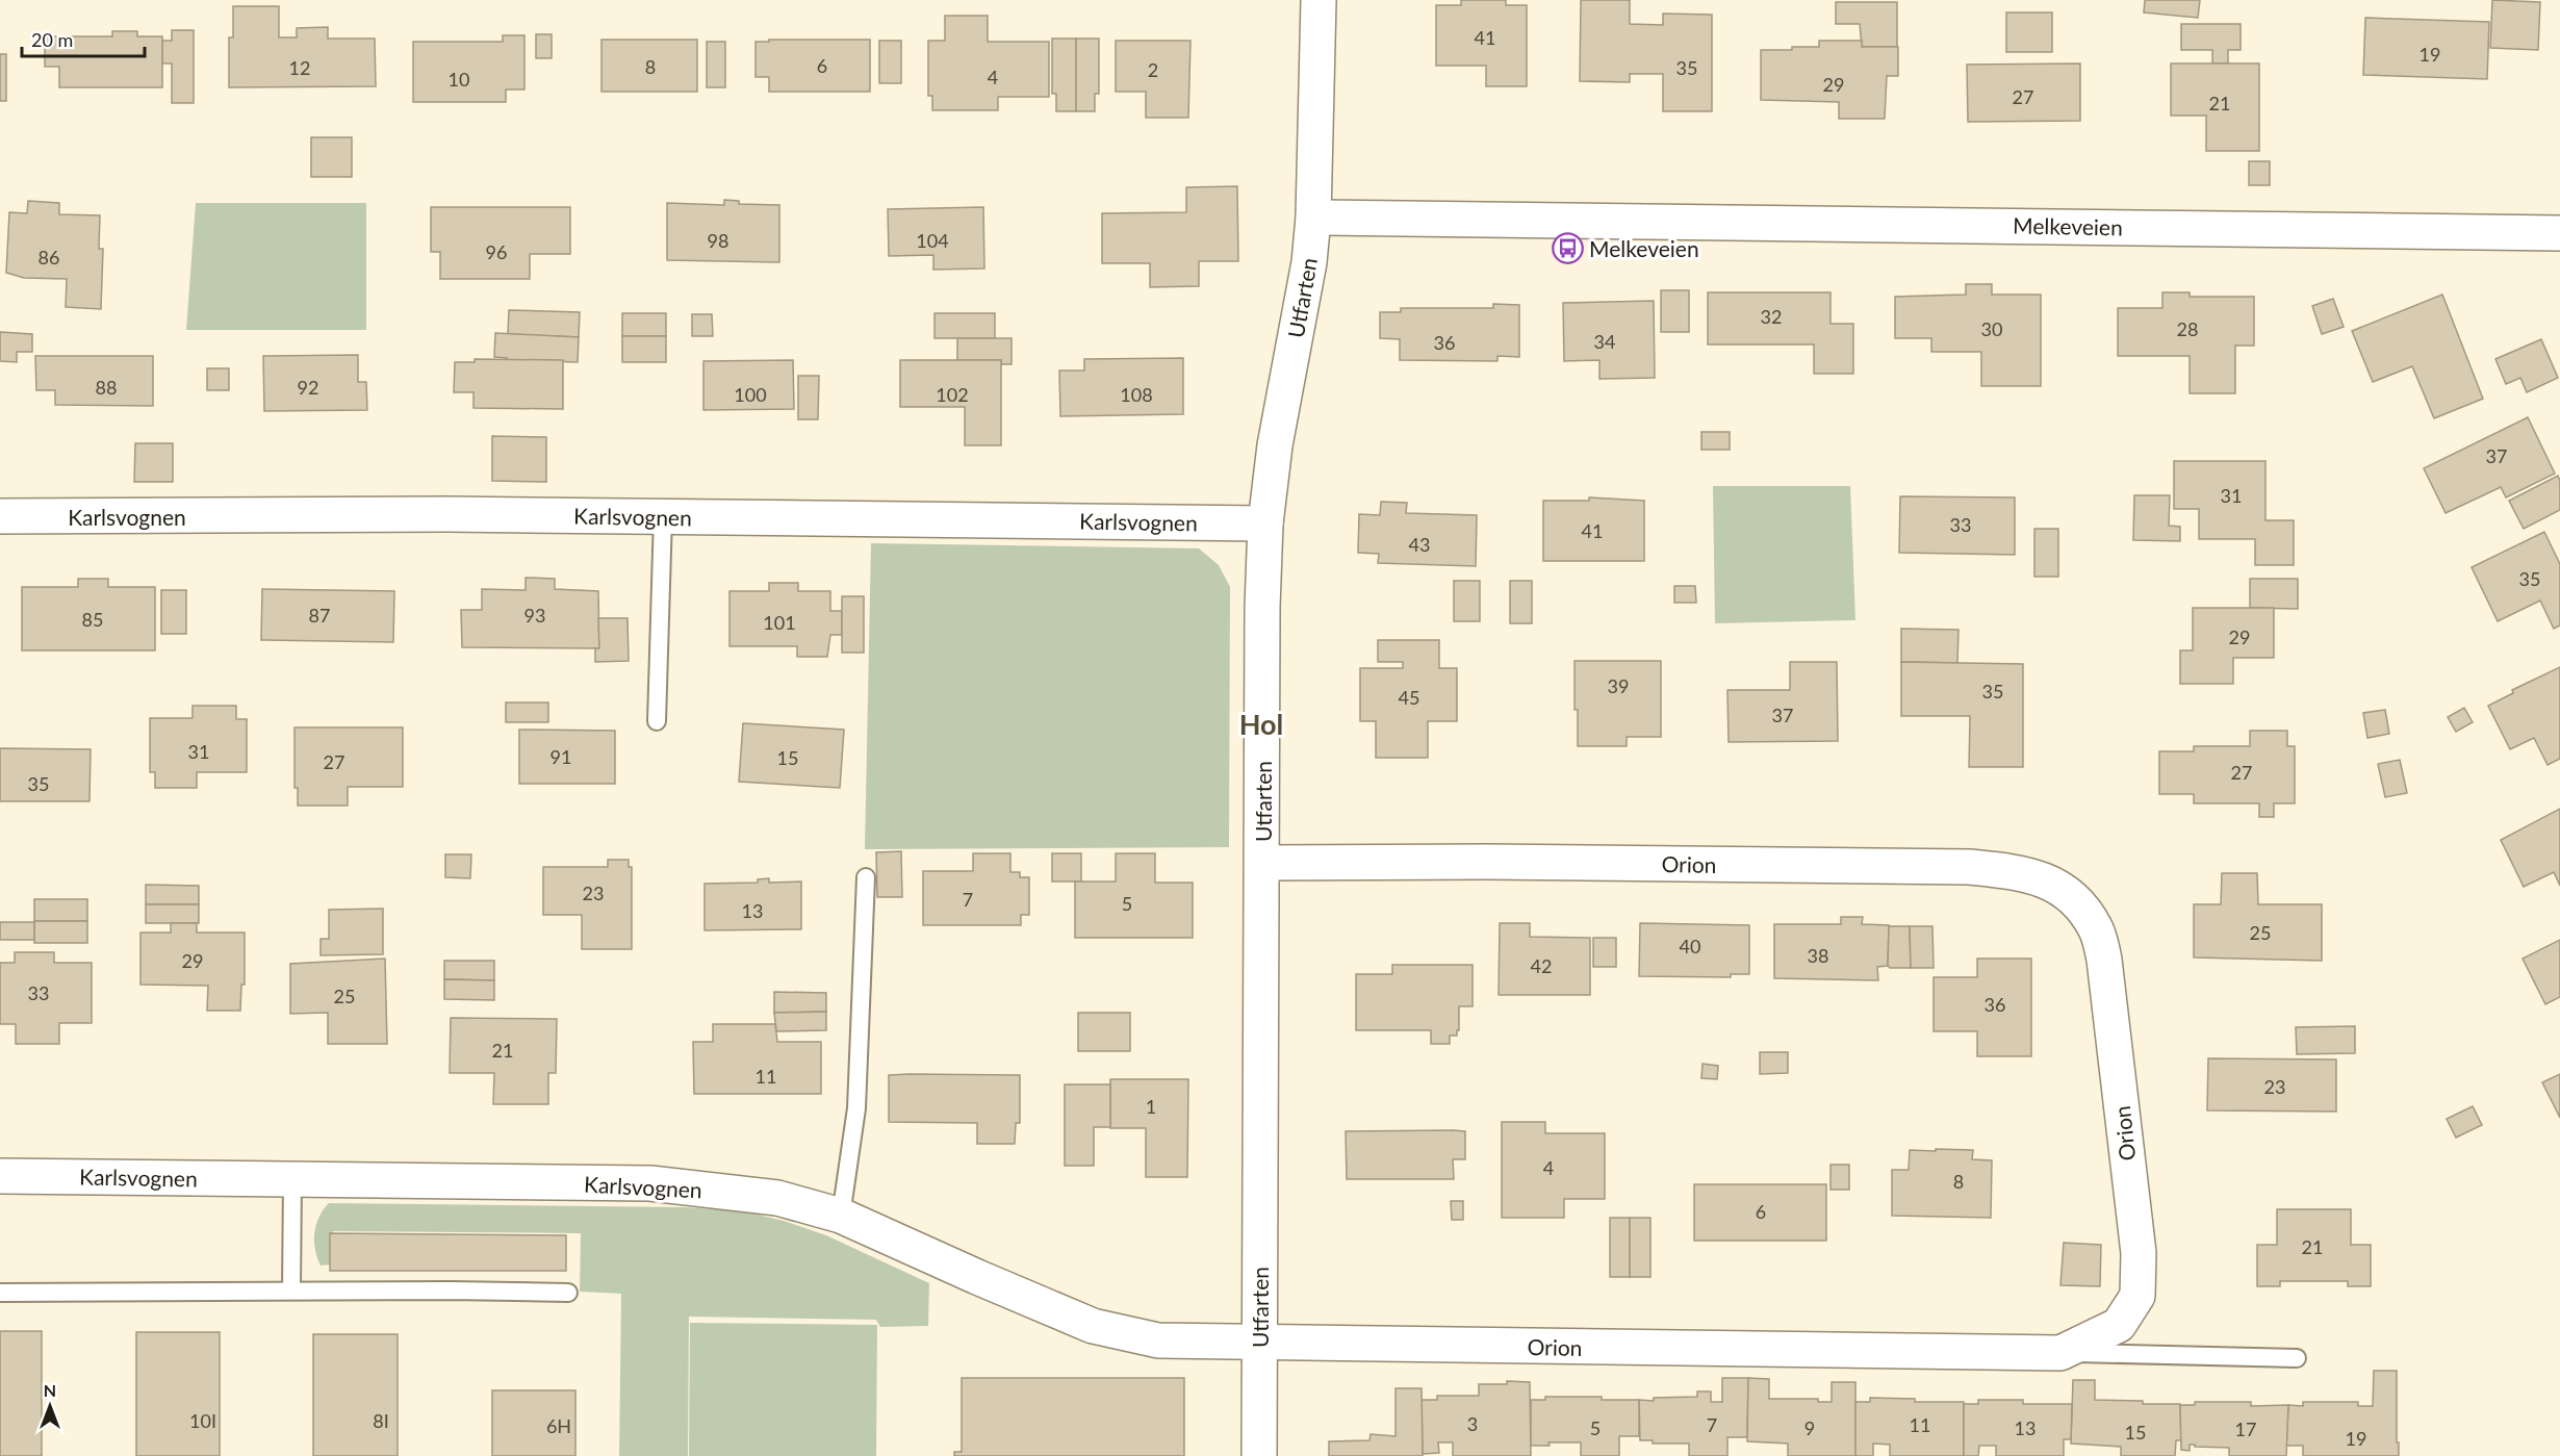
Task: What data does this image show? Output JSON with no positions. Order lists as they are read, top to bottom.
{
  "streets": {
    "street": [
      "Melkeveien",
      "Utfarten",
      "Karlsvognen",
      "Orion"
    ]
  },
  "crossings": [
    ["Melkeveien", "Utfarten"],
    ["Utfarten", "Karlsvognen"],
    ["Utfarten", "Orion"],
    ["Karlsvognen", "Orion"]
  ],
  "districts": ["Hol"],
  "places": {
    "bus stop": ["Melkeveien"]
  },
  "house_numbers": [
    "41",
    "19",
    "6",
    "8",
    "12",
    "35",
    "2",
    "4",
    "10",
    "29",
    "27",
    "21",
    "98",
    "104",
    "96",
    "86",
    "32",
    "30",
    "28",
    "34",
    "36",
    "88",
    "92",
    "100",
    "102",
    "108",
    "37",
    "31",
    "33",
    "41",
    "43",
    "35",
    "87",
    "93",
    "85",
    "101",
    "29",
    "39",
    "35",
    "45",
    "37",
    "31",
    "91",
    "15",
    "27",
    "27",
    "35",
    "23",
    "7",
    "5",
    "13",
    "25",
    "40",
    "38",
    "29",
    "42",
    "33",
    "25",
    "36",
    "21",
    "11",
    "23",
    "1",
    "4",
    "8",
    "6",
    "21",
    "10I",
    "8I",
    "3",
    "7",
    "11",
    "6H",
    "5",
    "9",
    "13",
    "17",
    "15",
    "19"
  ],
  "scale_bar": "20 m",
  "north": "top"
}
